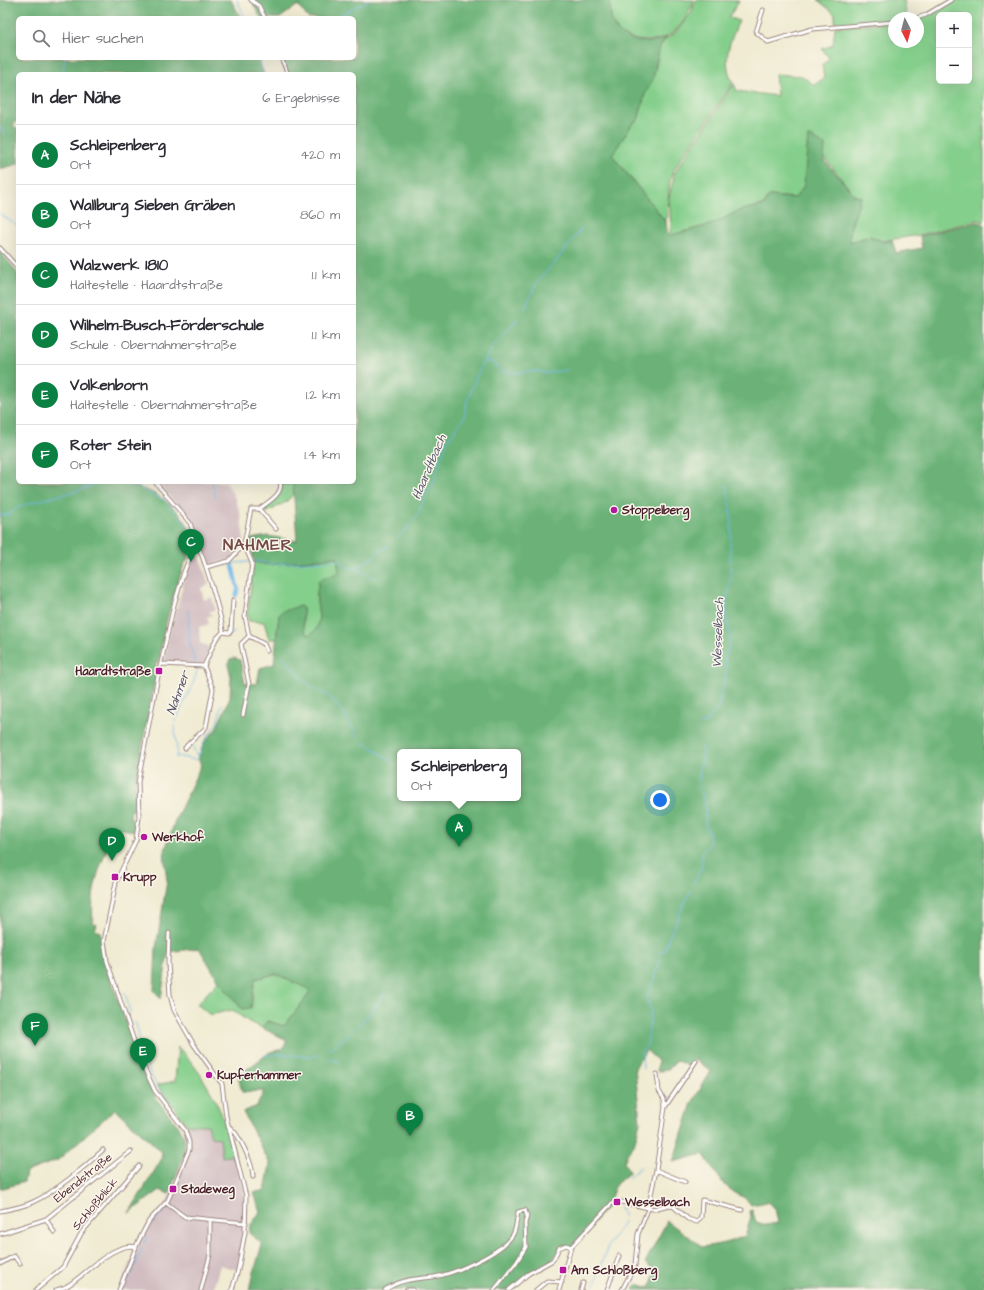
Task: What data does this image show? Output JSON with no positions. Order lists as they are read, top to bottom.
{
  "streets": {
    "street": ["Ebendstraße", "Schloßblick"]
  },
  "districts": ["NAHMER"],
  "water": ["Haardtbach", "Wesselbach", "Nahmer"],
  "places": {
    "other": ["Stoppelberg", "Werkhof", "Kupferhammer"],
    "transit": [
      "Haardtstraße",
      "Krupp",
      "Stadeweg",
      "Wesselbach",
      "Am Schloßberg"
    ]
  },
  "north": "bottom",
  "page": {
    "map_buttons": ["+", "−"],
    "search": "Hier suchen",
    "heading": ["In der Nähe", "6 Ergebnisse"],
    "list": [
      {
        "mark": "A",
        "name": "Schleipenberg",
        "note": "Ort",
        "value": "420 m"
      },
      {
        "mark": "B",
        "name": "Wallburg Sieben Gräben",
        "note": "Ort",
        "value": "860 m"
      },
      {
        "mark": "C",
        "name": "Walzwerk 1810",
        "note": "Haltestelle · Haardtstraße",
        "value": "1.1 km"
      },
      {
        "mark": "D",
        "name": "Wilhelm-Busch-Förderschule",
        "note": "Schule · Obernahmerstraße",
        "value": "1.1 km"
      },
      {
        "mark": "E",
        "name": "Volkenborn",
        "note": "Haltestelle · Obernahmerstraße",
        "value": "1.2 km"
      },
      {
        "mark": "F",
        "name": "Roter Stein",
        "note": "Ort",
        "value": "1.4 km"
      }
    ],
    "pins": [
      "C",
      "A",
      "D",
      "F",
      "E",
      "B"
    ],
    "popup": ["Schleipenberg", "Ort"]
  }
}
